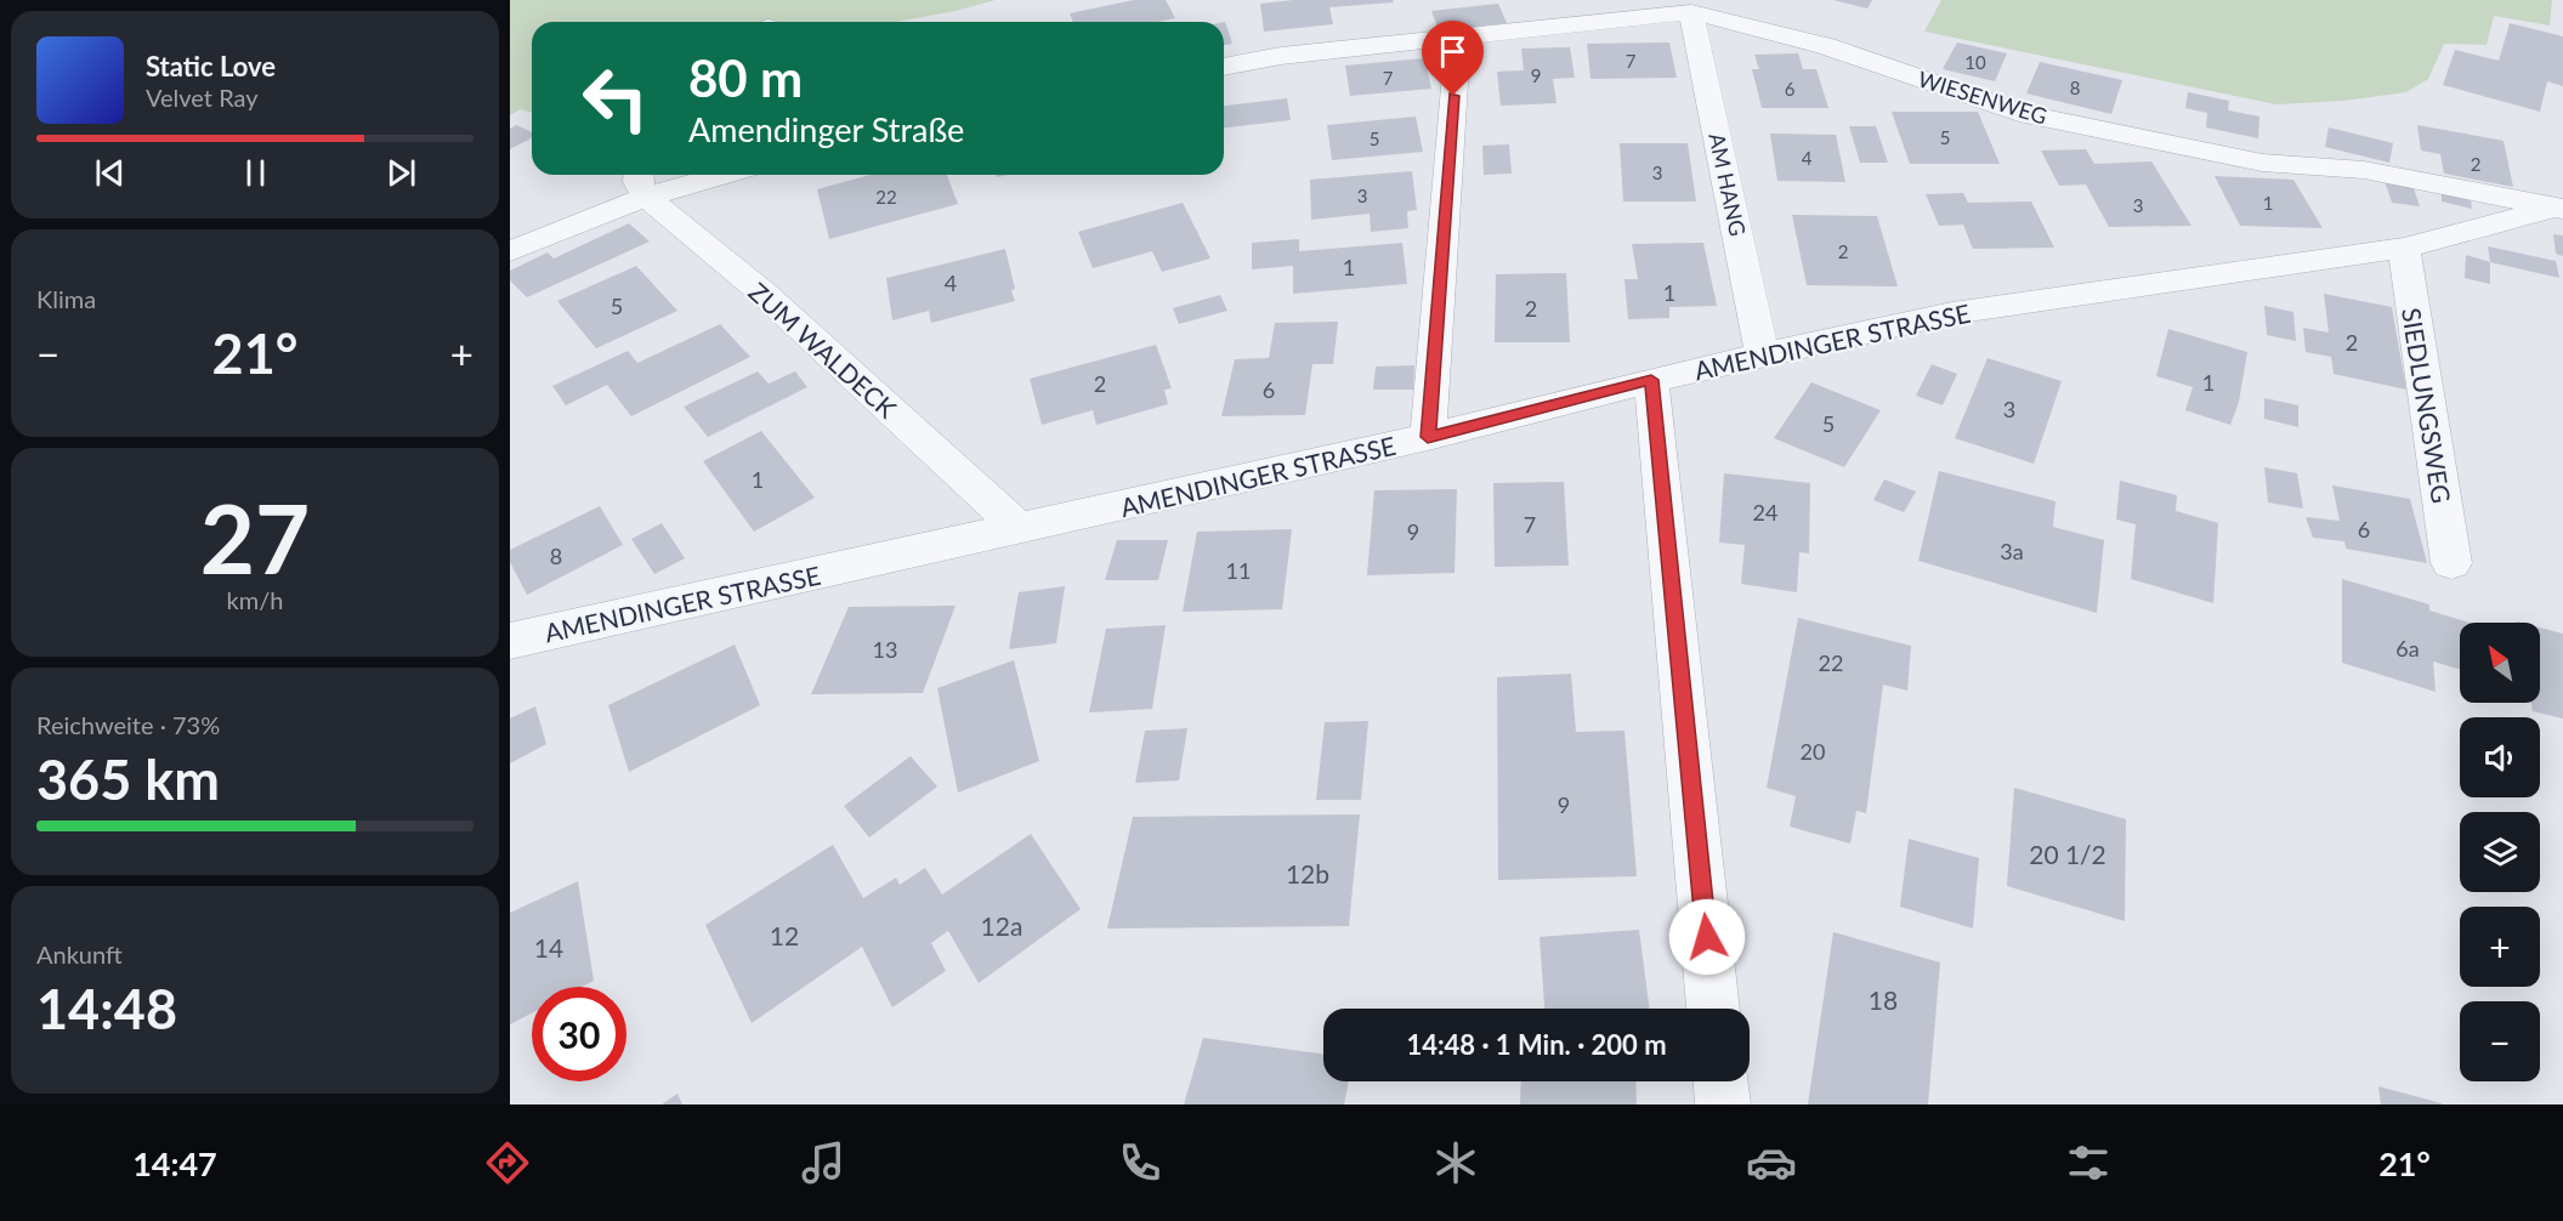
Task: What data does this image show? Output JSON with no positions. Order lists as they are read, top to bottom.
{
  "streets": {
    "street": [
      "WIESENWEG",
      "AM HANG",
      "AMENDINGER STRASSE",
      "ZUM WALDECK",
      "SIEDLUNGSWEG"
    ]
  },
  "crossings": [
    ["WIESENWEG", "AM HANG"],
    ["WIESENWEG", "AMENDINGER STRASSE"],
    ["AM HANG", "AMENDINGER STRASSE"],
    ["AMENDINGER STRASSE", "ZUM WALDECK"],
    ["AMENDINGER STRASSE", "SIEDLUNGSWEG"]
  ],
  "house_numbers": [
    "7",
    "10",
    "9",
    "7",
    "8",
    "6",
    "5",
    "5",
    "4",
    "2",
    "3",
    "3",
    "22",
    "1",
    "3",
    "2",
    "1",
    "4",
    "1",
    "5",
    "2",
    "2",
    "1",
    "2",
    "6",
    "3",
    "5",
    "1",
    "24",
    "7",
    "6",
    "9",
    "3a",
    "8",
    "11",
    "6a",
    "13",
    "22",
    "20",
    "9",
    "20 1/2",
    "12b",
    "12a",
    "12",
    "14",
    "18"
  ],
  "north": "top left",
  "page": {
    "turn": ["80 m", "Amendinger Straße"],
    "song": ["Static Love", "Velvet Ray"],
    "tile": [
      "Klima",
      ["27", "km/h"],
      ["Reichweite · 73%", "365 km"],
      ["Ankunft", "14:48"]
    ],
    "heat": ["−", "21°", "+"],
    "map_buttons": ["+", "−"],
    "limit": "30",
    "trip": "14:48 · 1 Min. · 200 m",
    "tabs": ["14:47", "21°"]
  }
}
